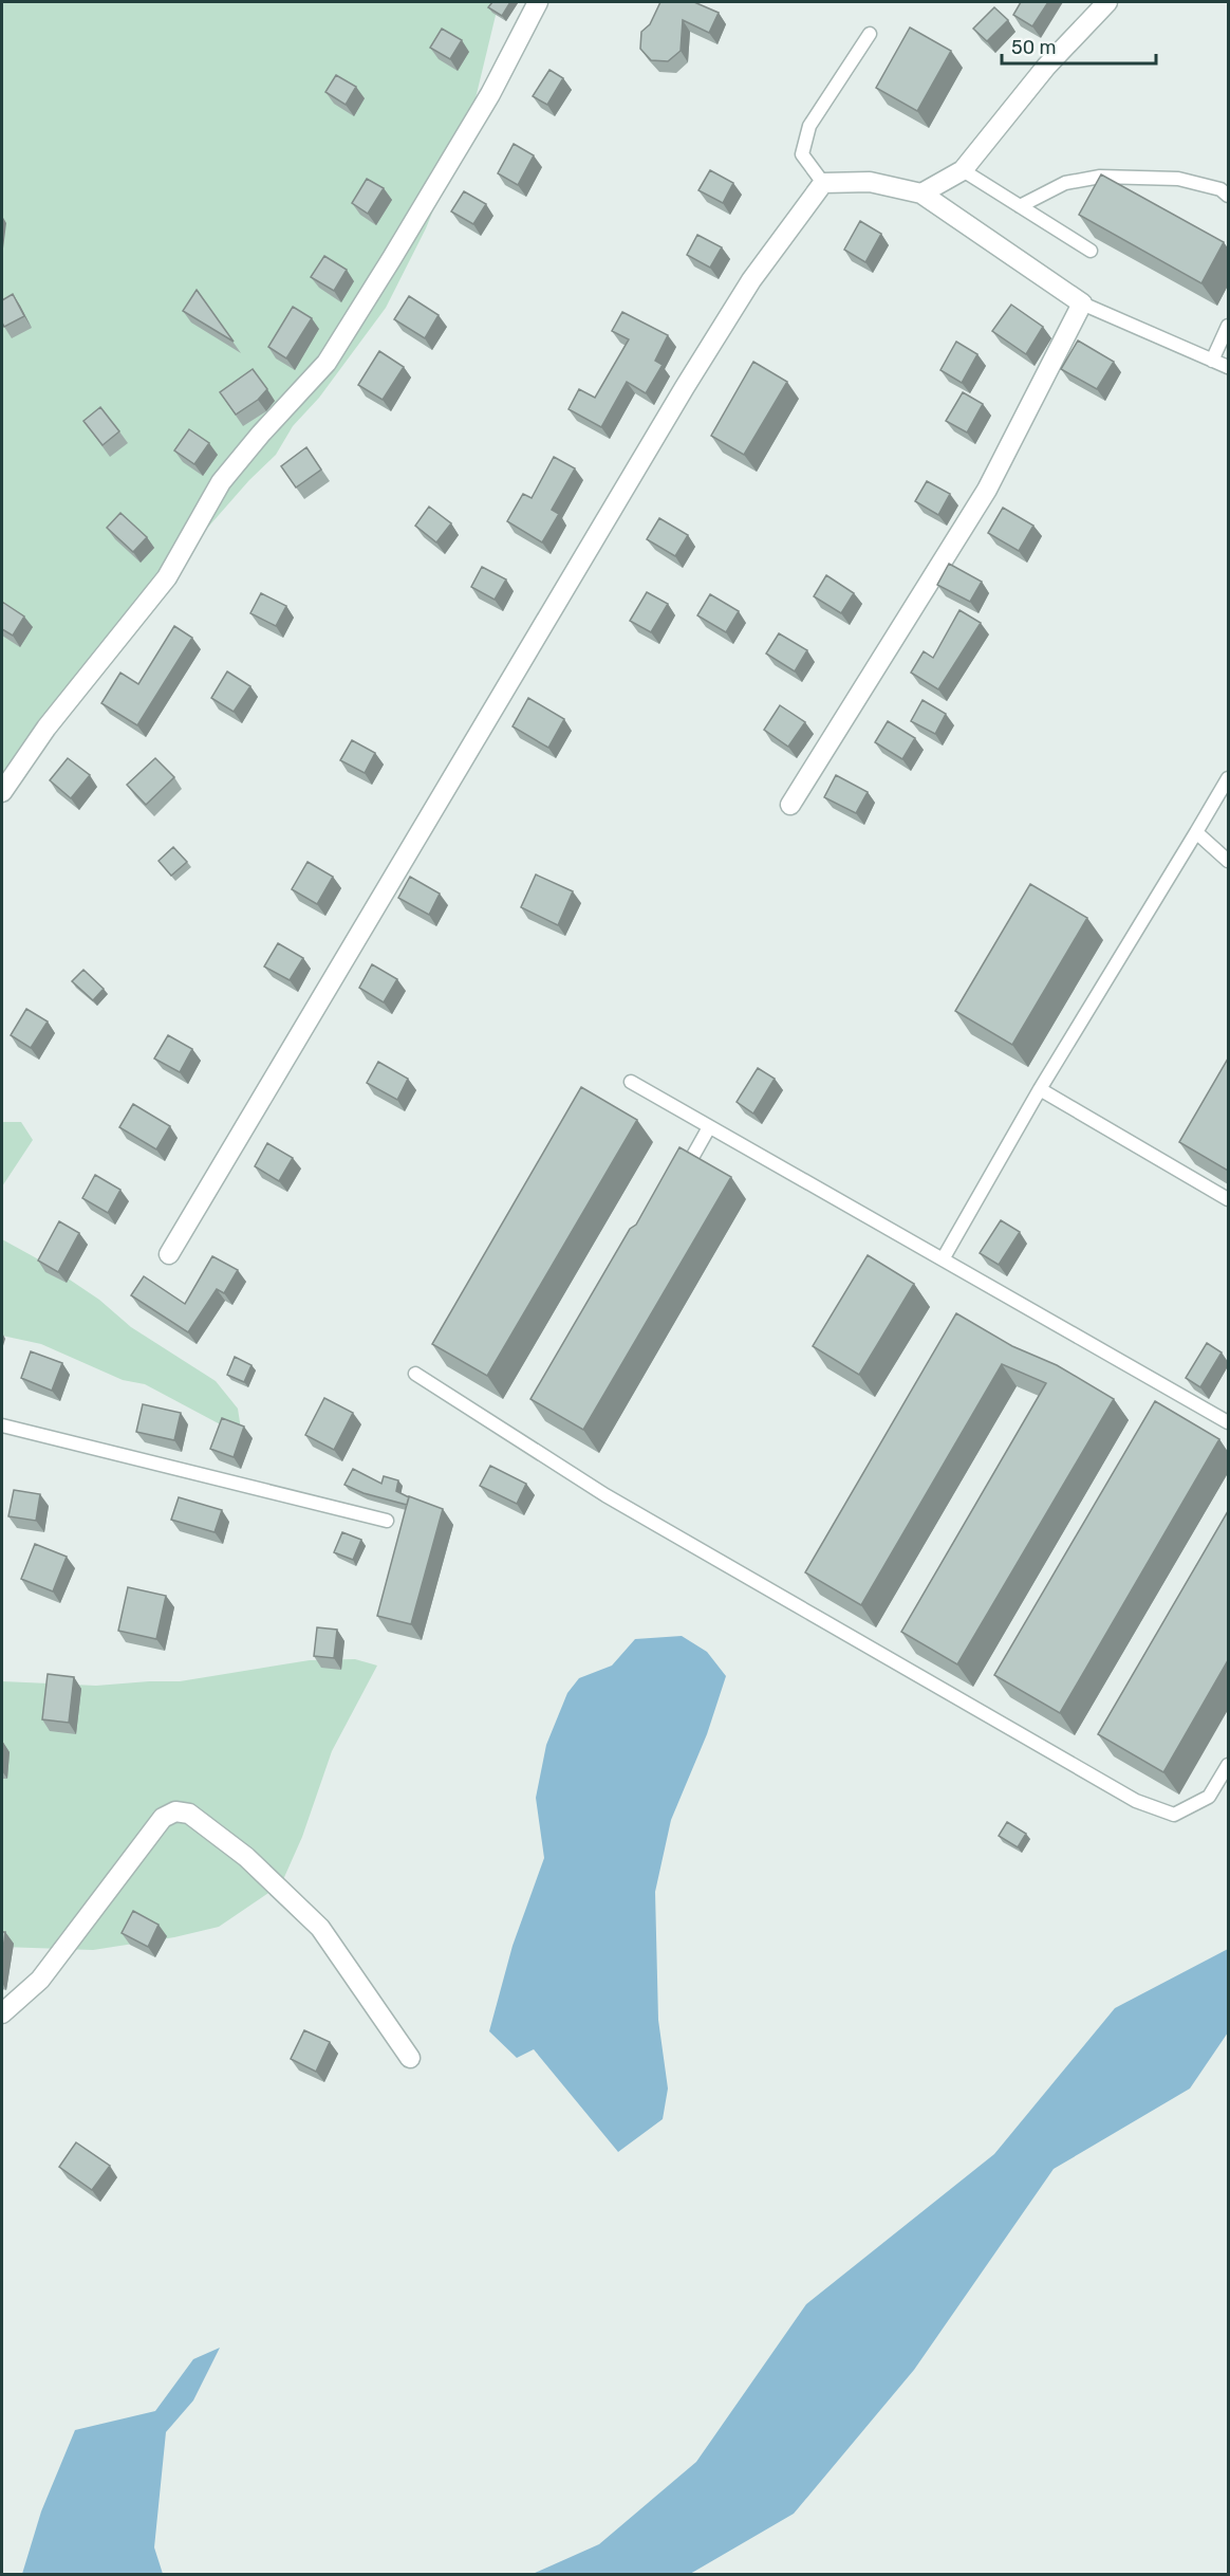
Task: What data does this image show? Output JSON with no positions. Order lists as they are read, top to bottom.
{
  "scale_bar": "50 m"
}
